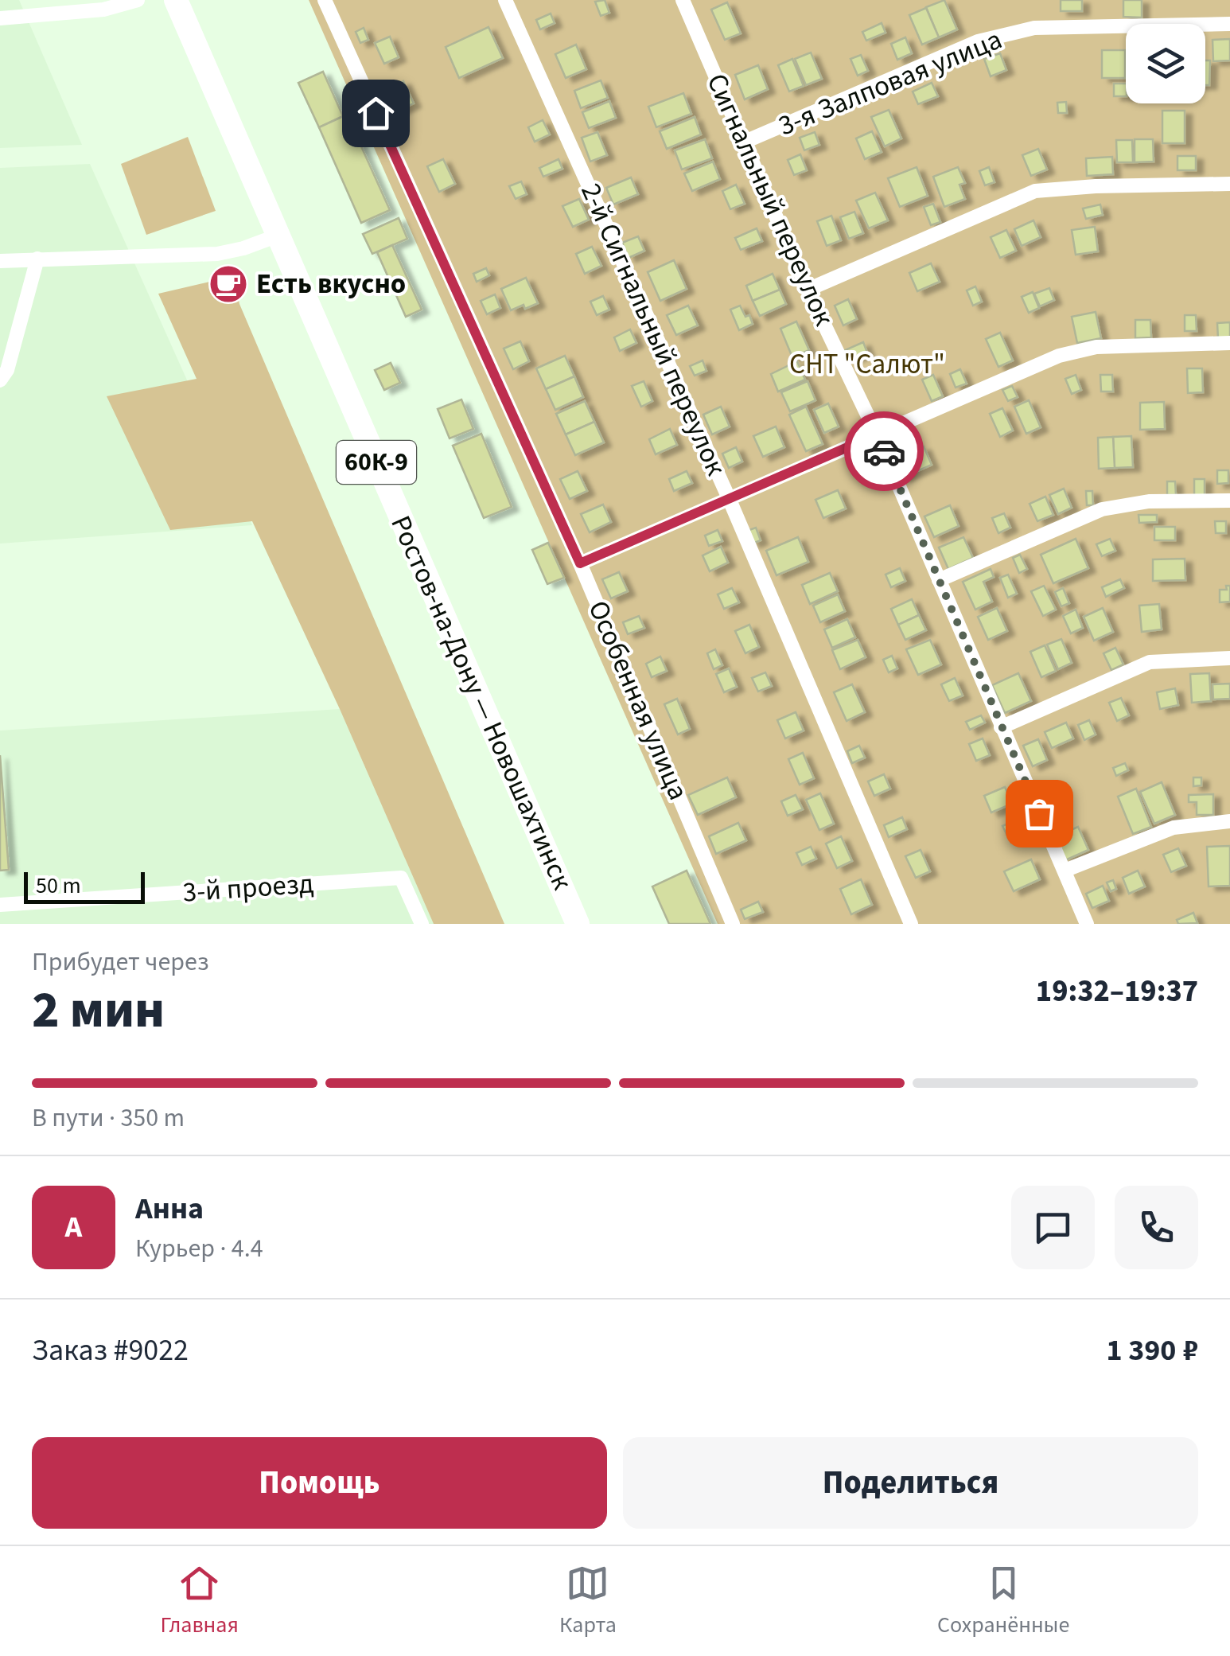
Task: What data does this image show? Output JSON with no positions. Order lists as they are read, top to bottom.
{
  "streets": {
    "main road": ["60К-9", "Ростов-на-Дону — Новошахтинск"],
    "street": [
      "3-я Залповая улица",
      "Сигнальный переулок",
      "2-й Сигнальный переулок",
      "Особенная улица",
      "3-й проезд"
    ]
  },
  "crossings": [
    ["3-я Залповая улица", "Сигнальный переулок"]
  ],
  "parks": ["СНТ \"Салют\""],
  "places": {
    "cafe": ["Есть вкусно"]
  },
  "scale_bar": "50 m",
  "page": {
    "scale": "50 m",
    "heading": ["2 мин", "Прибудет через", "19:32–19:37"],
    "panel": [
      "Анна",
      "Курьер · 4.4",
      "Заказ #9022",
      "1 390 ₽"
    ],
    "bar": "В пути · 350 m",
    "round": "А",
    "buttons": ["Помощь", "Поделиться"],
    "tabs": ["Главная", "Карта", "Сохранённые"]
  }
}
